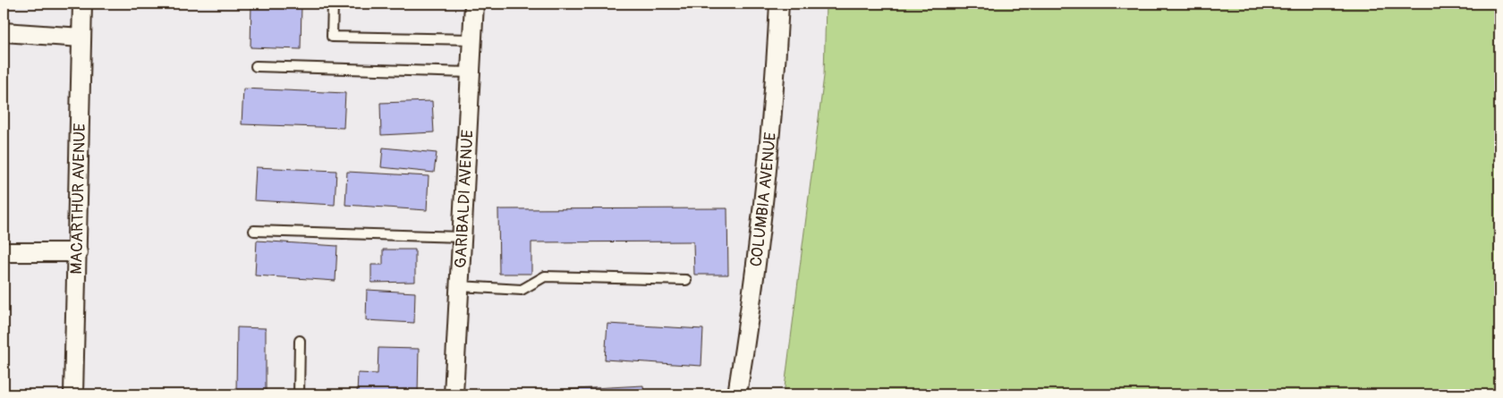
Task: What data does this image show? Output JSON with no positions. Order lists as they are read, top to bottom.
{
  "streets": {
    "street": ["GARIBALDI AVENUE", "MACARTHUR AVENUE", "COLUMBIA AVENUE"]
  }
}
